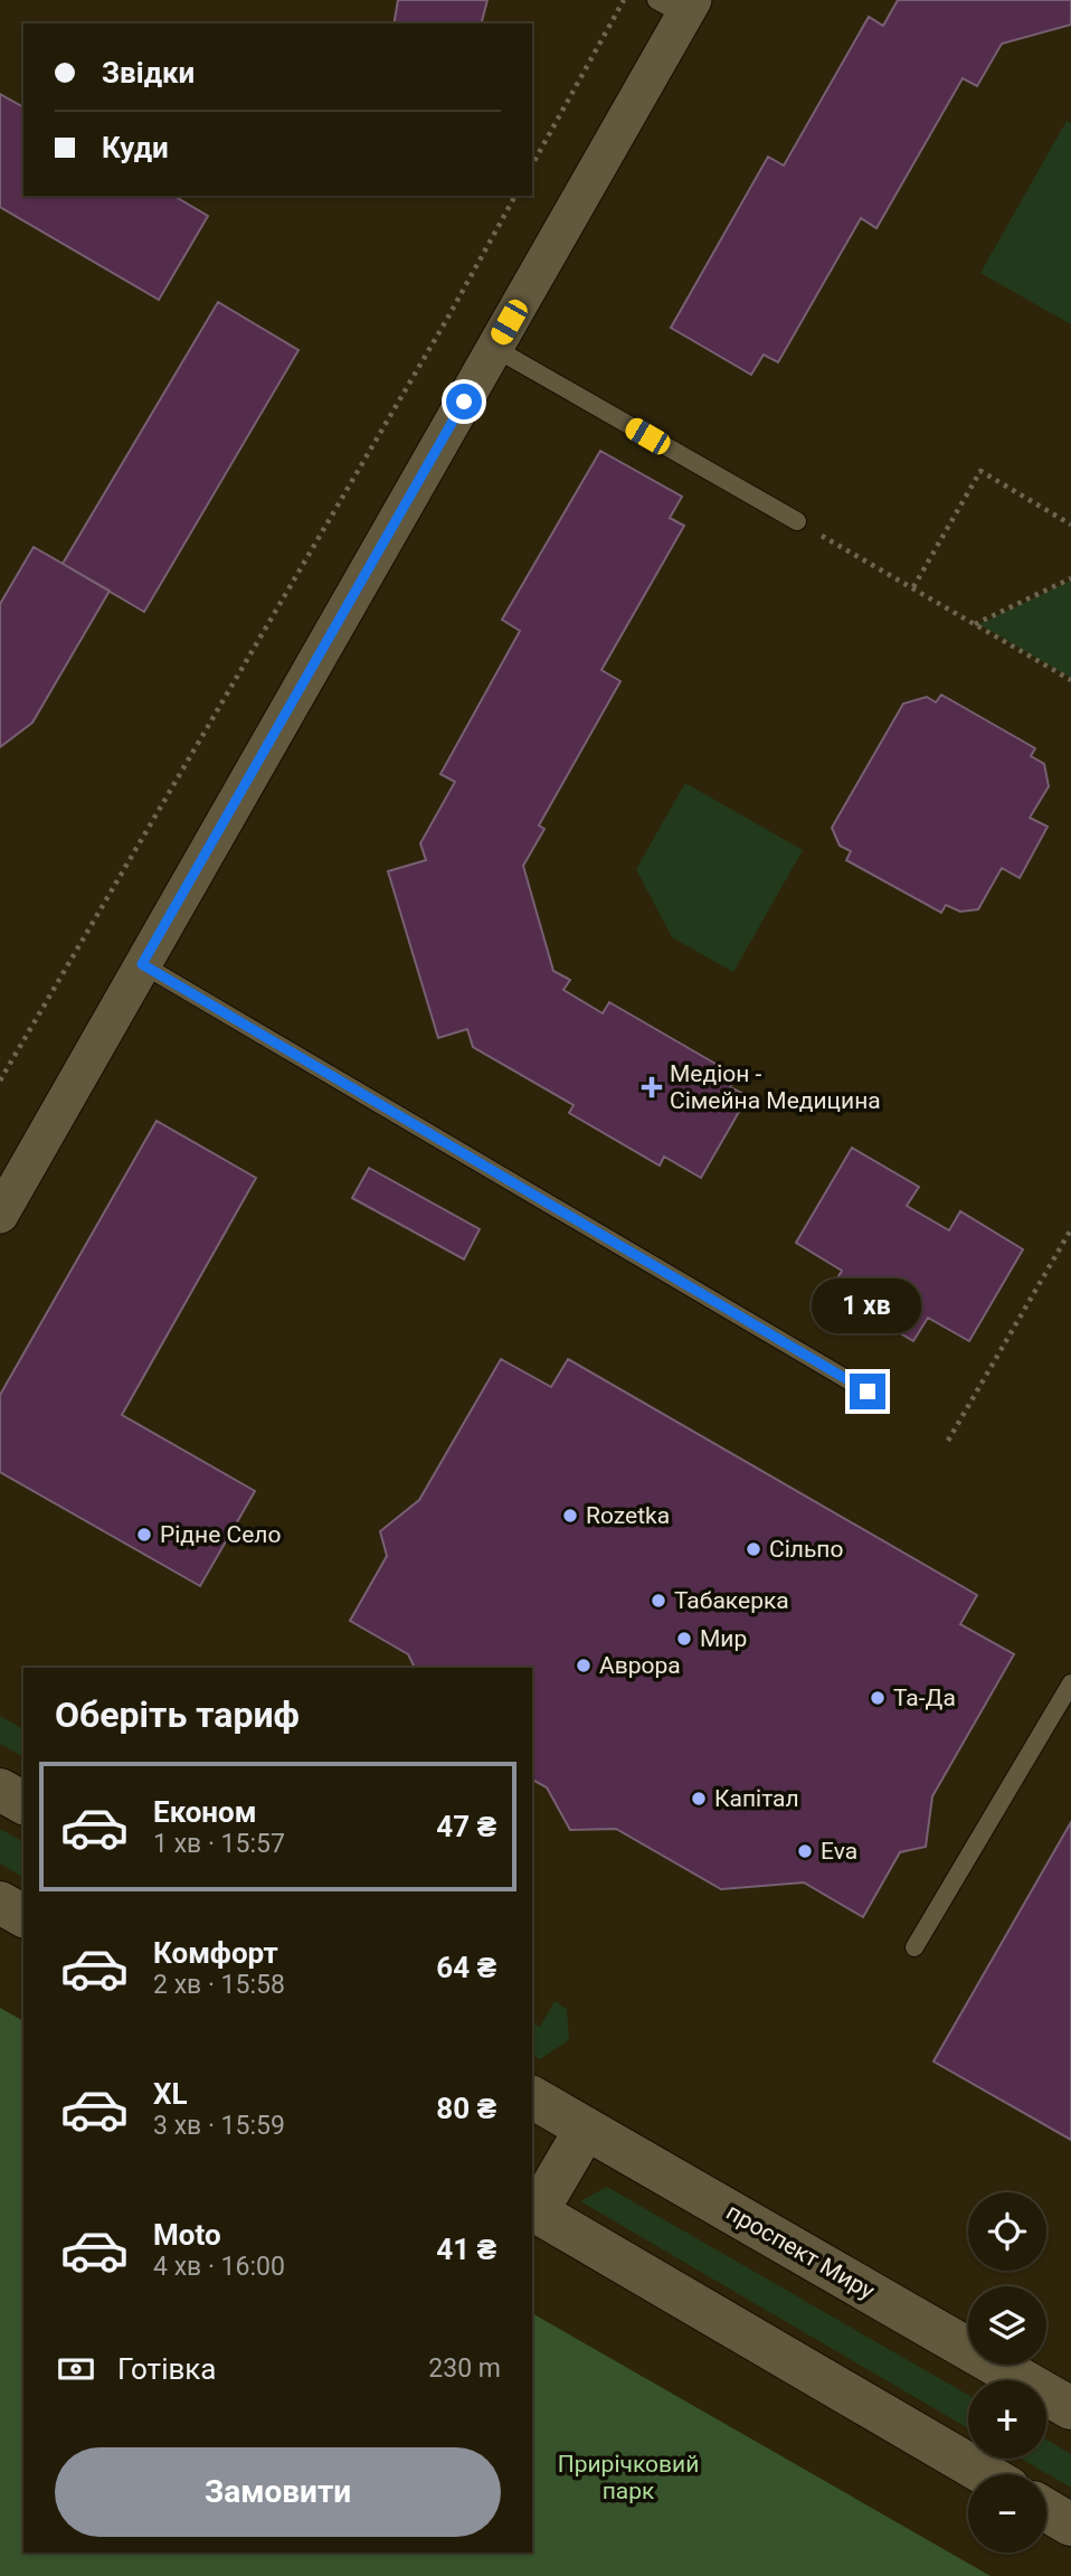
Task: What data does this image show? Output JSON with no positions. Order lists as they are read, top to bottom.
{
  "streets": {
    "main road": ["проспект Миру"]
  },
  "parks": ["Прирічковий парк"],
  "places": {
    "health": ["Медіон - Сімейна Медицина"],
    "other": [
      "Rozetka",
      "Рідне Село",
      "Сільпо",
      "Табакерка",
      "Мир",
      "Аврора",
      "Та-Да",
      "Капітал",
      "Eva"
    ]
  },
  "page": {
    "banner": ["Звідки", "Куди"],
    "bubble": "1 хв",
    "heading": "Оберіть тариф",
    "list": [
      {
        "name": "Економ",
        "note": "1 хв · 15:57",
        "value": "47 ₴"
      },
      {
        "name": "Комфорт",
        "note": "2 хв · 15:58",
        "value": "64 ₴"
      },
      {
        "name": "XL",
        "note": "3 хв · 15:59",
        "value": "80 ₴"
      },
      {
        "name": "Moto",
        "note": "4 хв · 16:00",
        "value": "41 ₴"
      }
    ],
    "map_buttons": ["+", "−"],
    "pay": ["Готівка", "230 m"],
    "buttons": "Замовити"
  }
}
